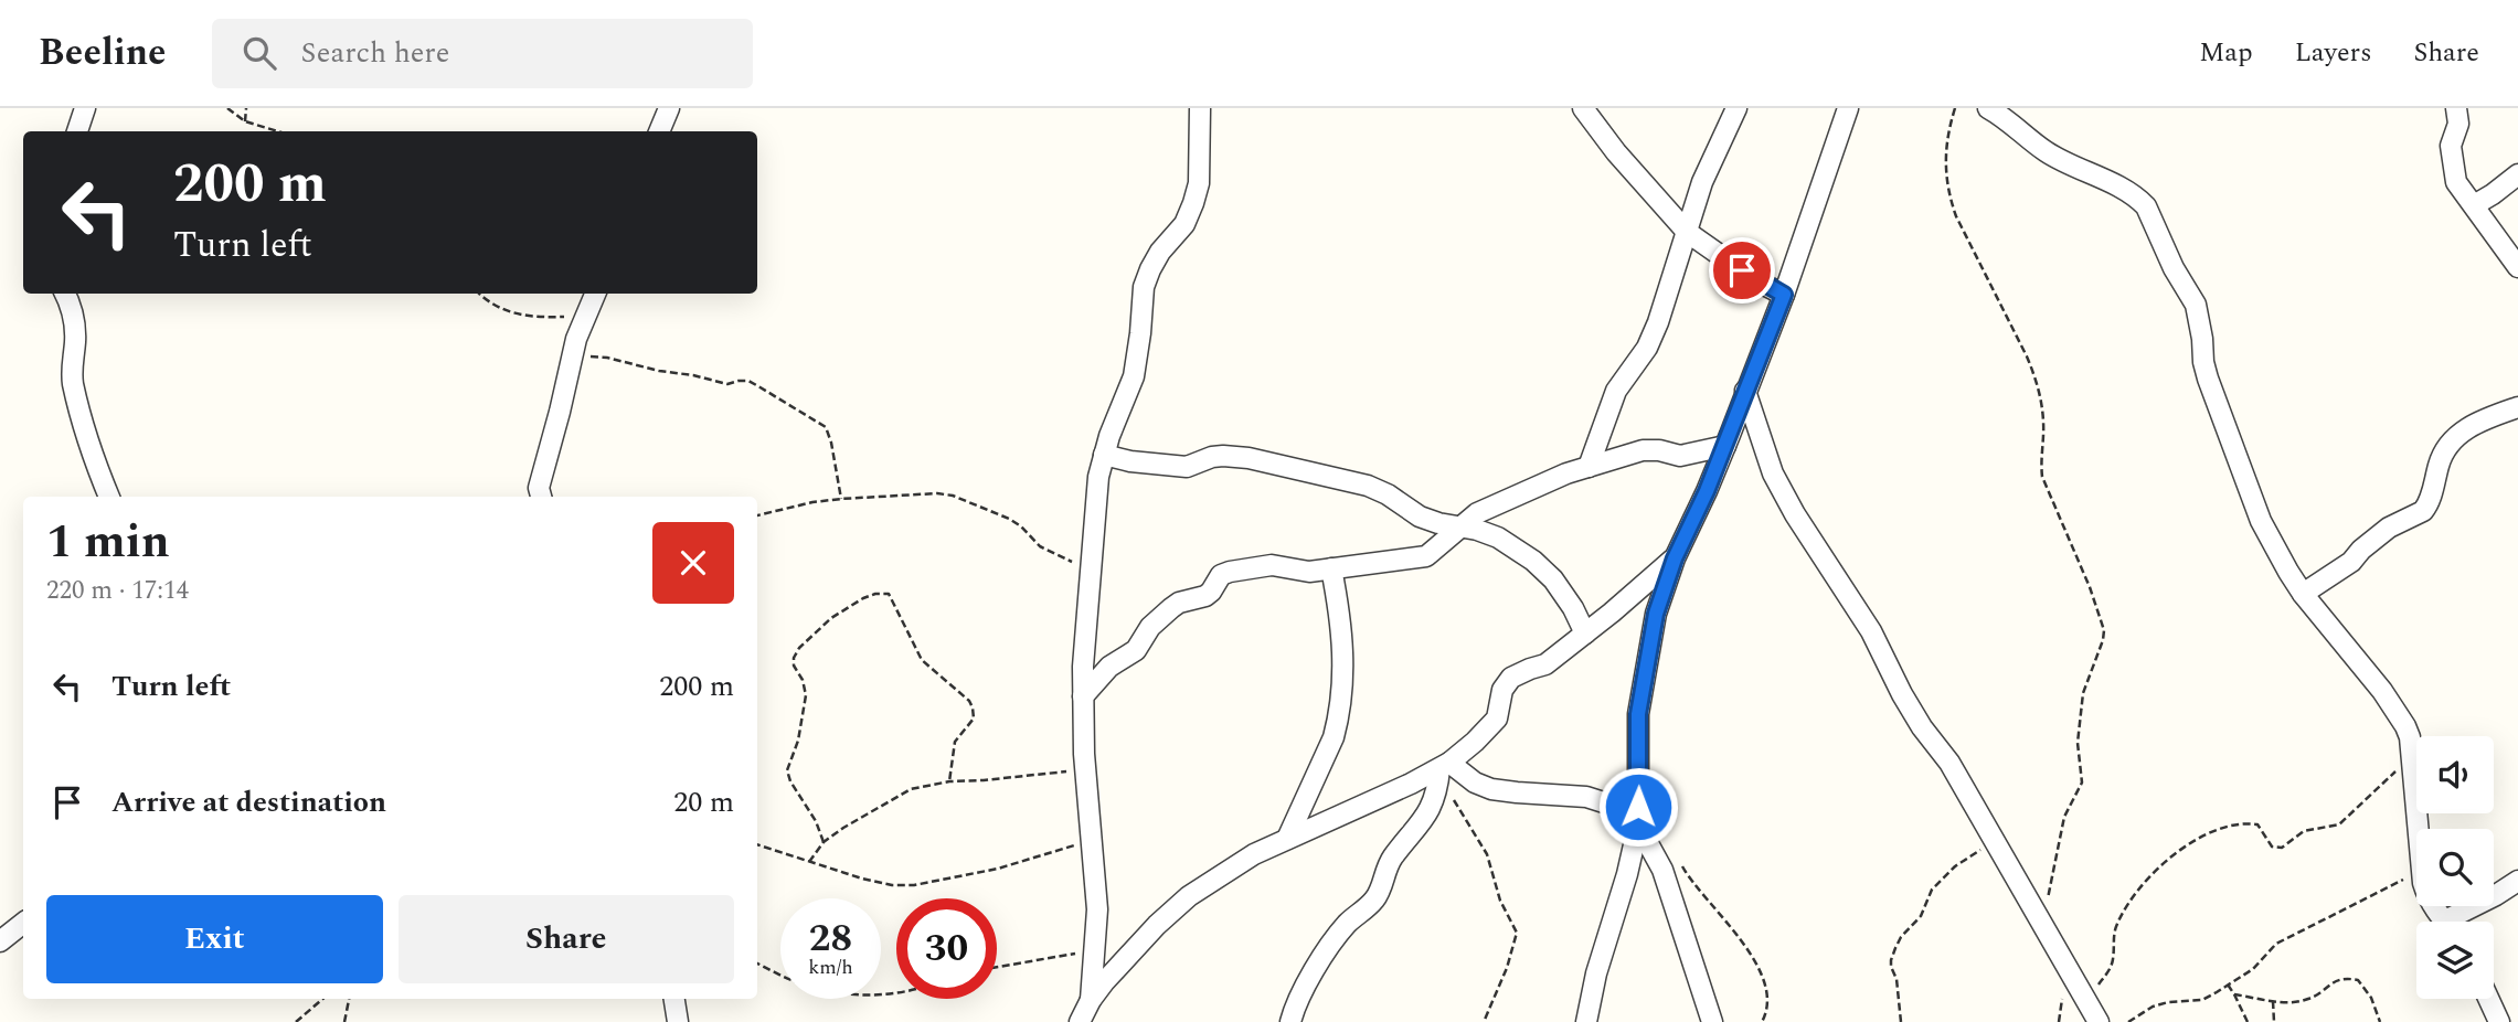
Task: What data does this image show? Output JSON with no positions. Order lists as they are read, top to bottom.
{
  "page": {
    "header": "Beeline",
    "search": "Search here",
    "nav": ["Map", "Layers", "Share"],
    "turn": ["200 m", "Turn left"],
    "heading": ["1 min", "220 m · 17:14"],
    "list": [
      {
        "name": "Turn left",
        "value": "200 m"
      },
      {
        "name": "Arrive at destination",
        "value": "20 m"
      }
    ],
    "buttons": ["Exit", "Share"],
    "speed": "28 km/h",
    "limit": "30"
  }
}
